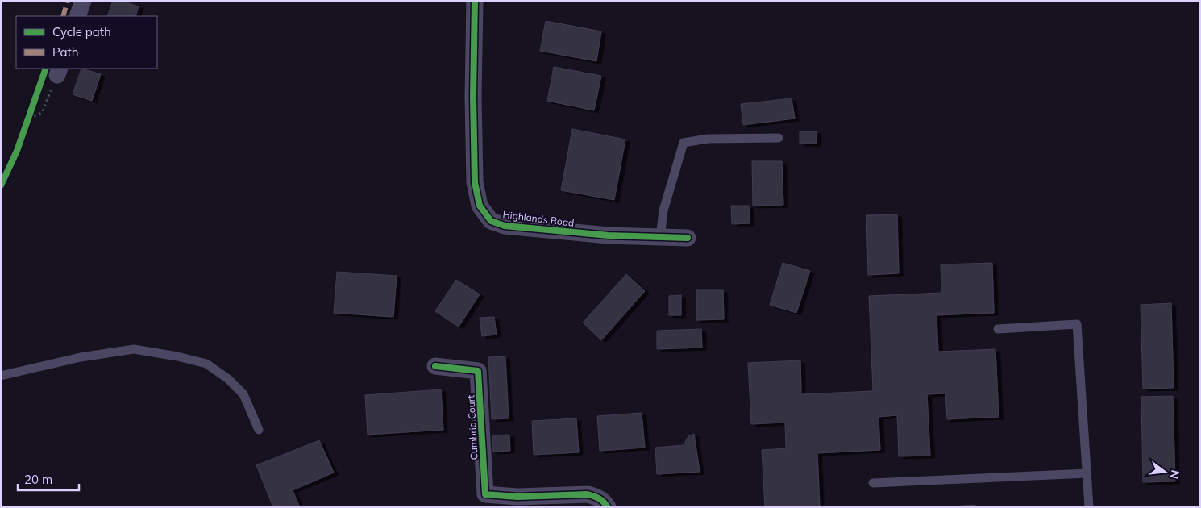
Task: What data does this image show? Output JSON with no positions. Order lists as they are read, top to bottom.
{
  "streets": {
    "street": ["Highlands Road", "Cumbria Court"]
  },
  "legend": ["Cycle path", "Path"],
  "scale_bar": "20 m",
  "north": "right"
}
